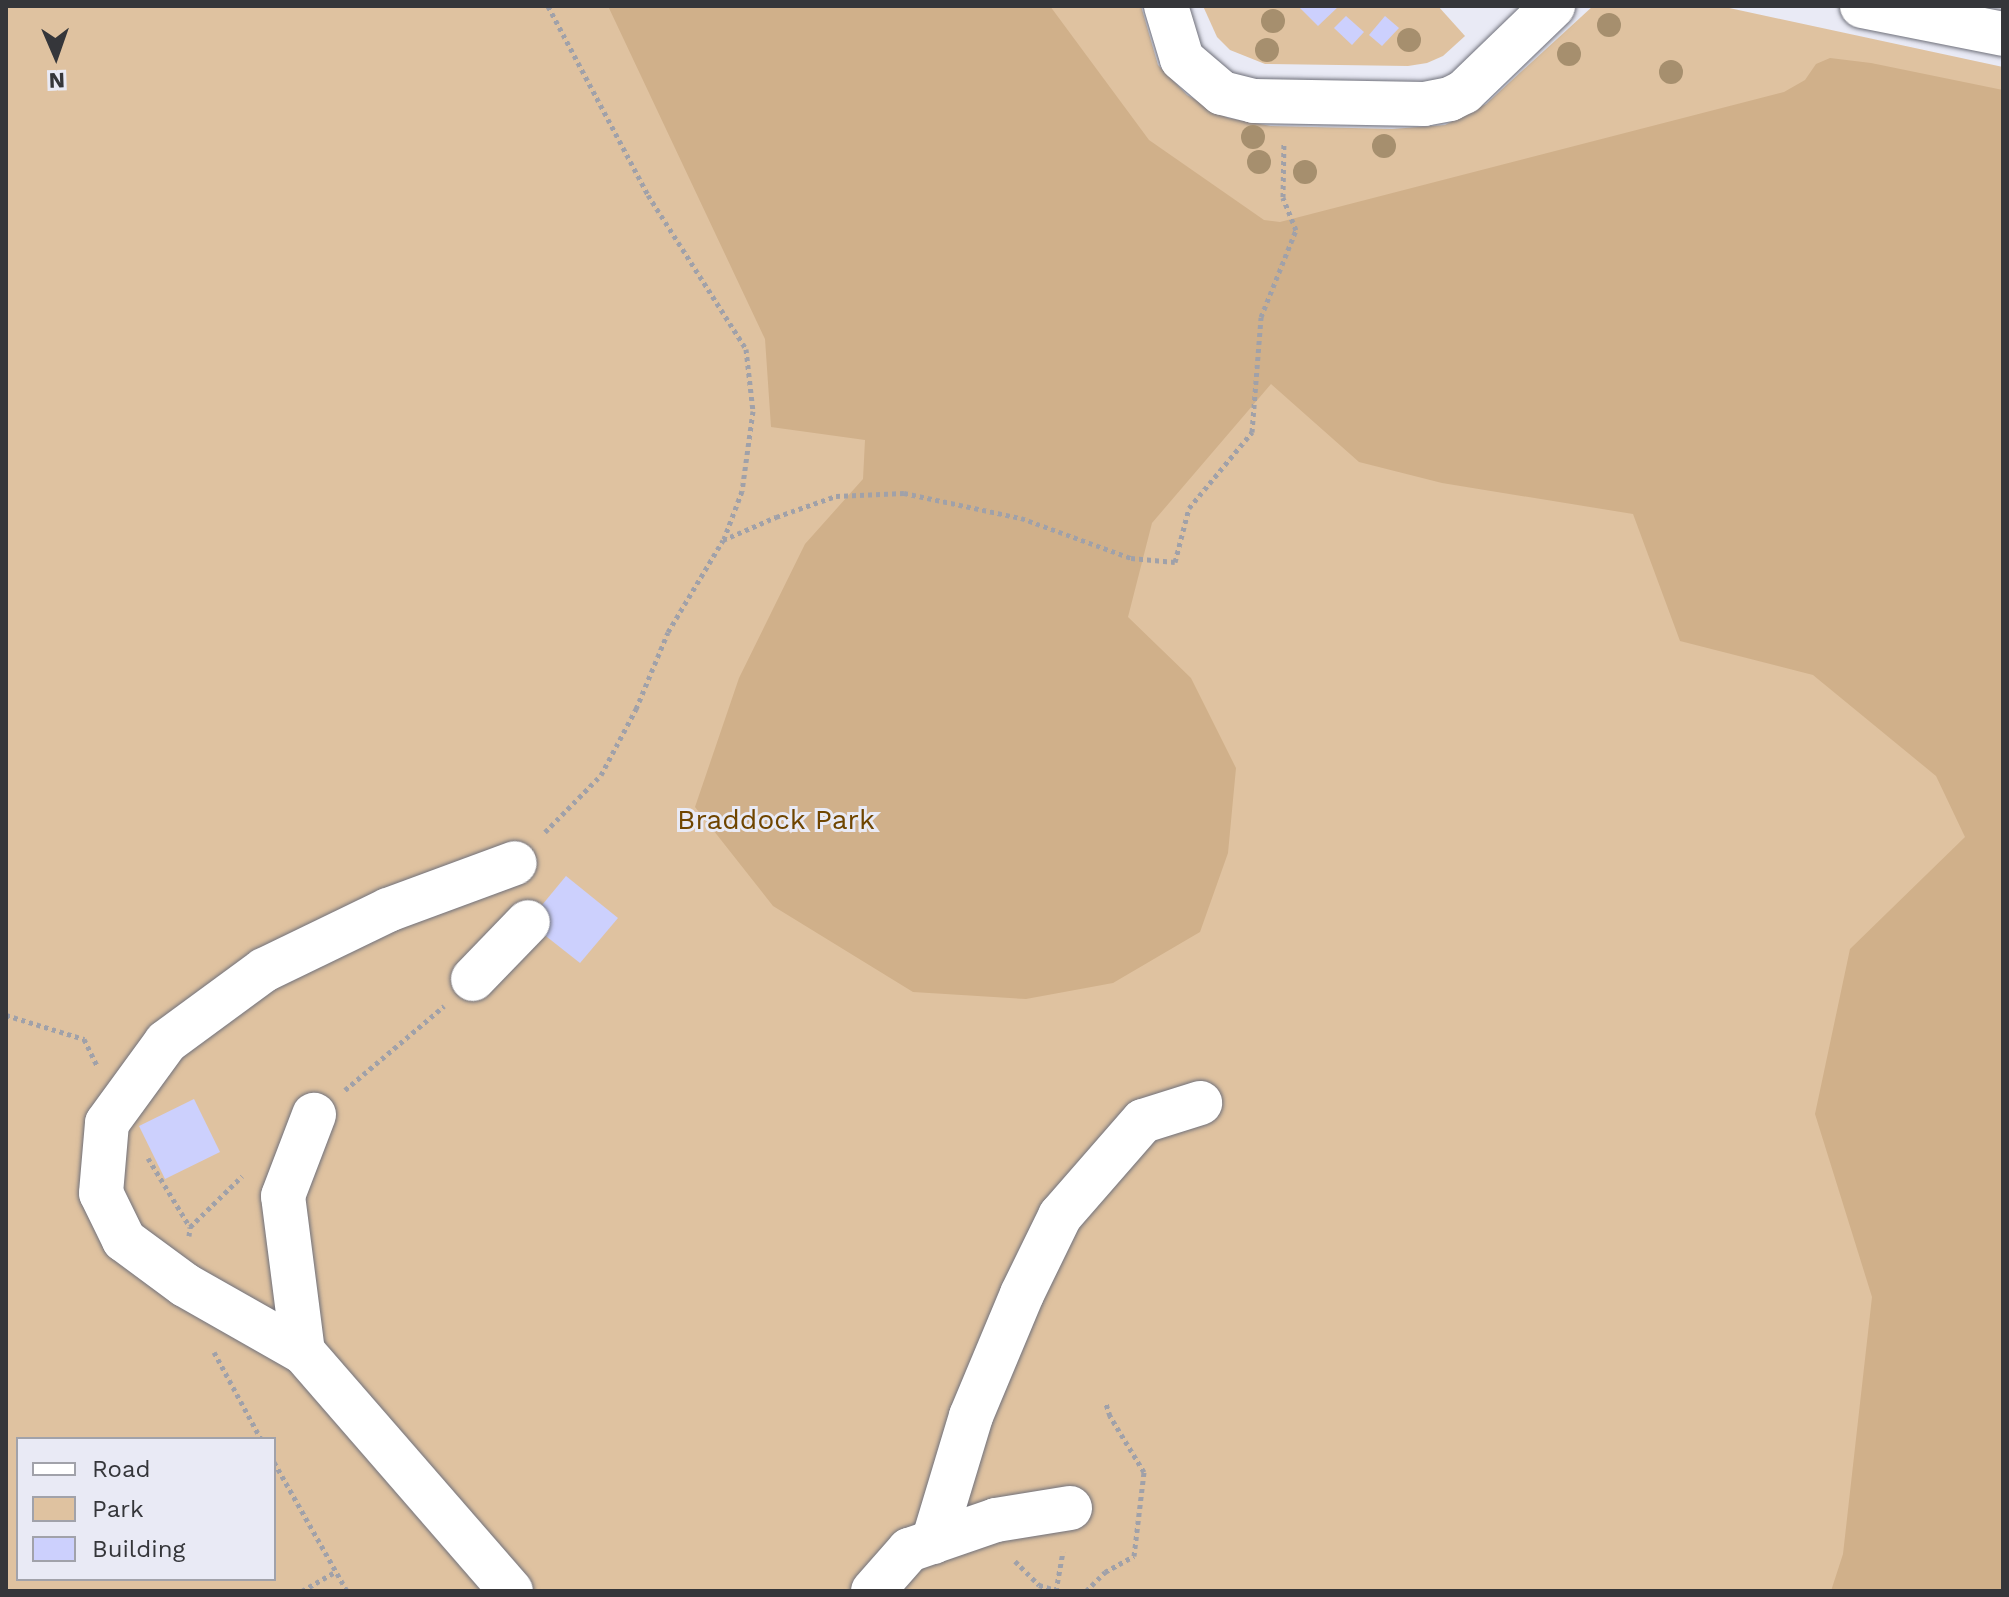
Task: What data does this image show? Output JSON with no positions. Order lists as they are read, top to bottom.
{
  "parks": ["Braddock Park"],
  "legend": ["Road", "Park", "Building"],
  "north": "bottom"
}
